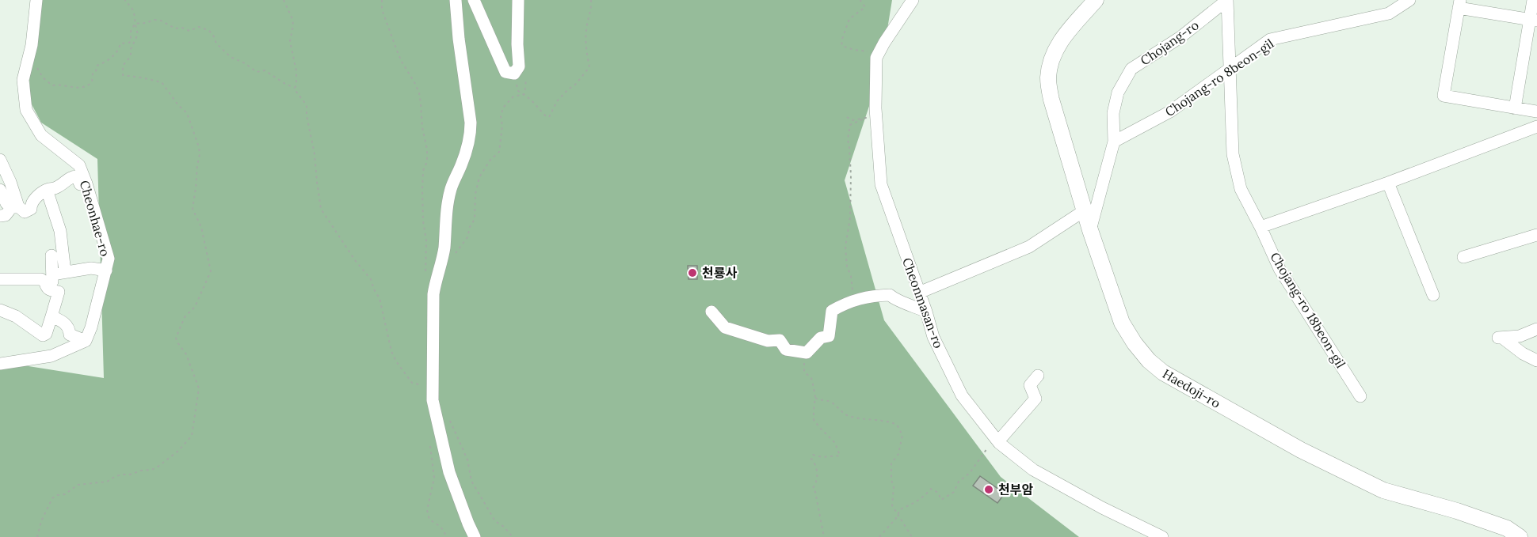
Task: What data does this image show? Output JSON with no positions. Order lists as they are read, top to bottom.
{
  "streets": {
    "main road": ["Haedoji-ro"],
    "street": [
      "Chojang-ro",
      "Chojang-ro 8beon-gil",
      "Cheonhae-ro",
      "Cheonmasan-ro",
      "Chojang-ro 18beon-gil"
    ]
  },
  "crossings": [
    ["Chojang-ro", "Chojang-ro 8beon-gil"],
    ["Chojang-ro", "Chojang-ro 18beon-gil"],
    ["Chojang-ro", "Haedoji-ro"],
    ["Chojang-ro 8beon-gil", "Chojang-ro 18beon-gil"]
  ],
  "places": ["천룡사", "천부암"]
}
